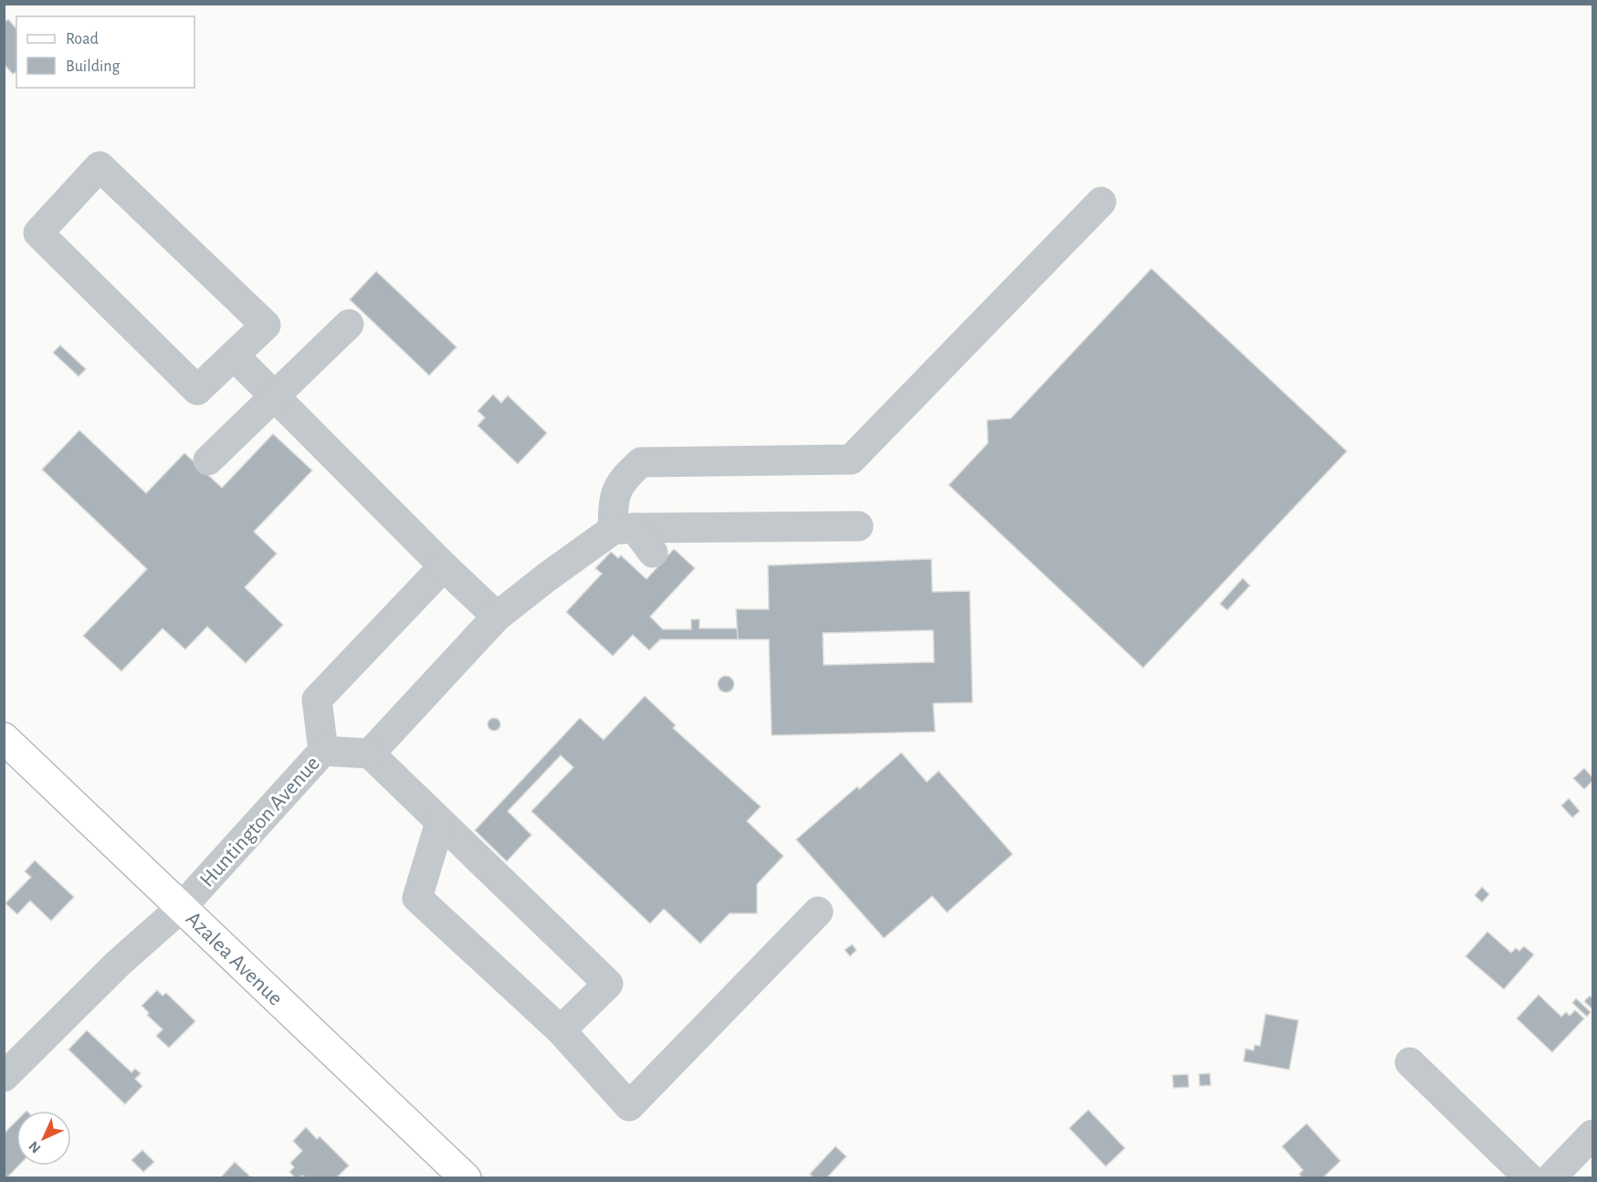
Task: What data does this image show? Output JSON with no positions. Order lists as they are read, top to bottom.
{
  "streets": {
    "main road": ["Azalea Avenue"],
    "street": ["Huntington Avenue"]
  },
  "crossings": [
    ["Huntington Avenue", "Azalea Avenue"]
  ],
  "legend": ["Road", "Building"],
  "north": "bottom left"
}
